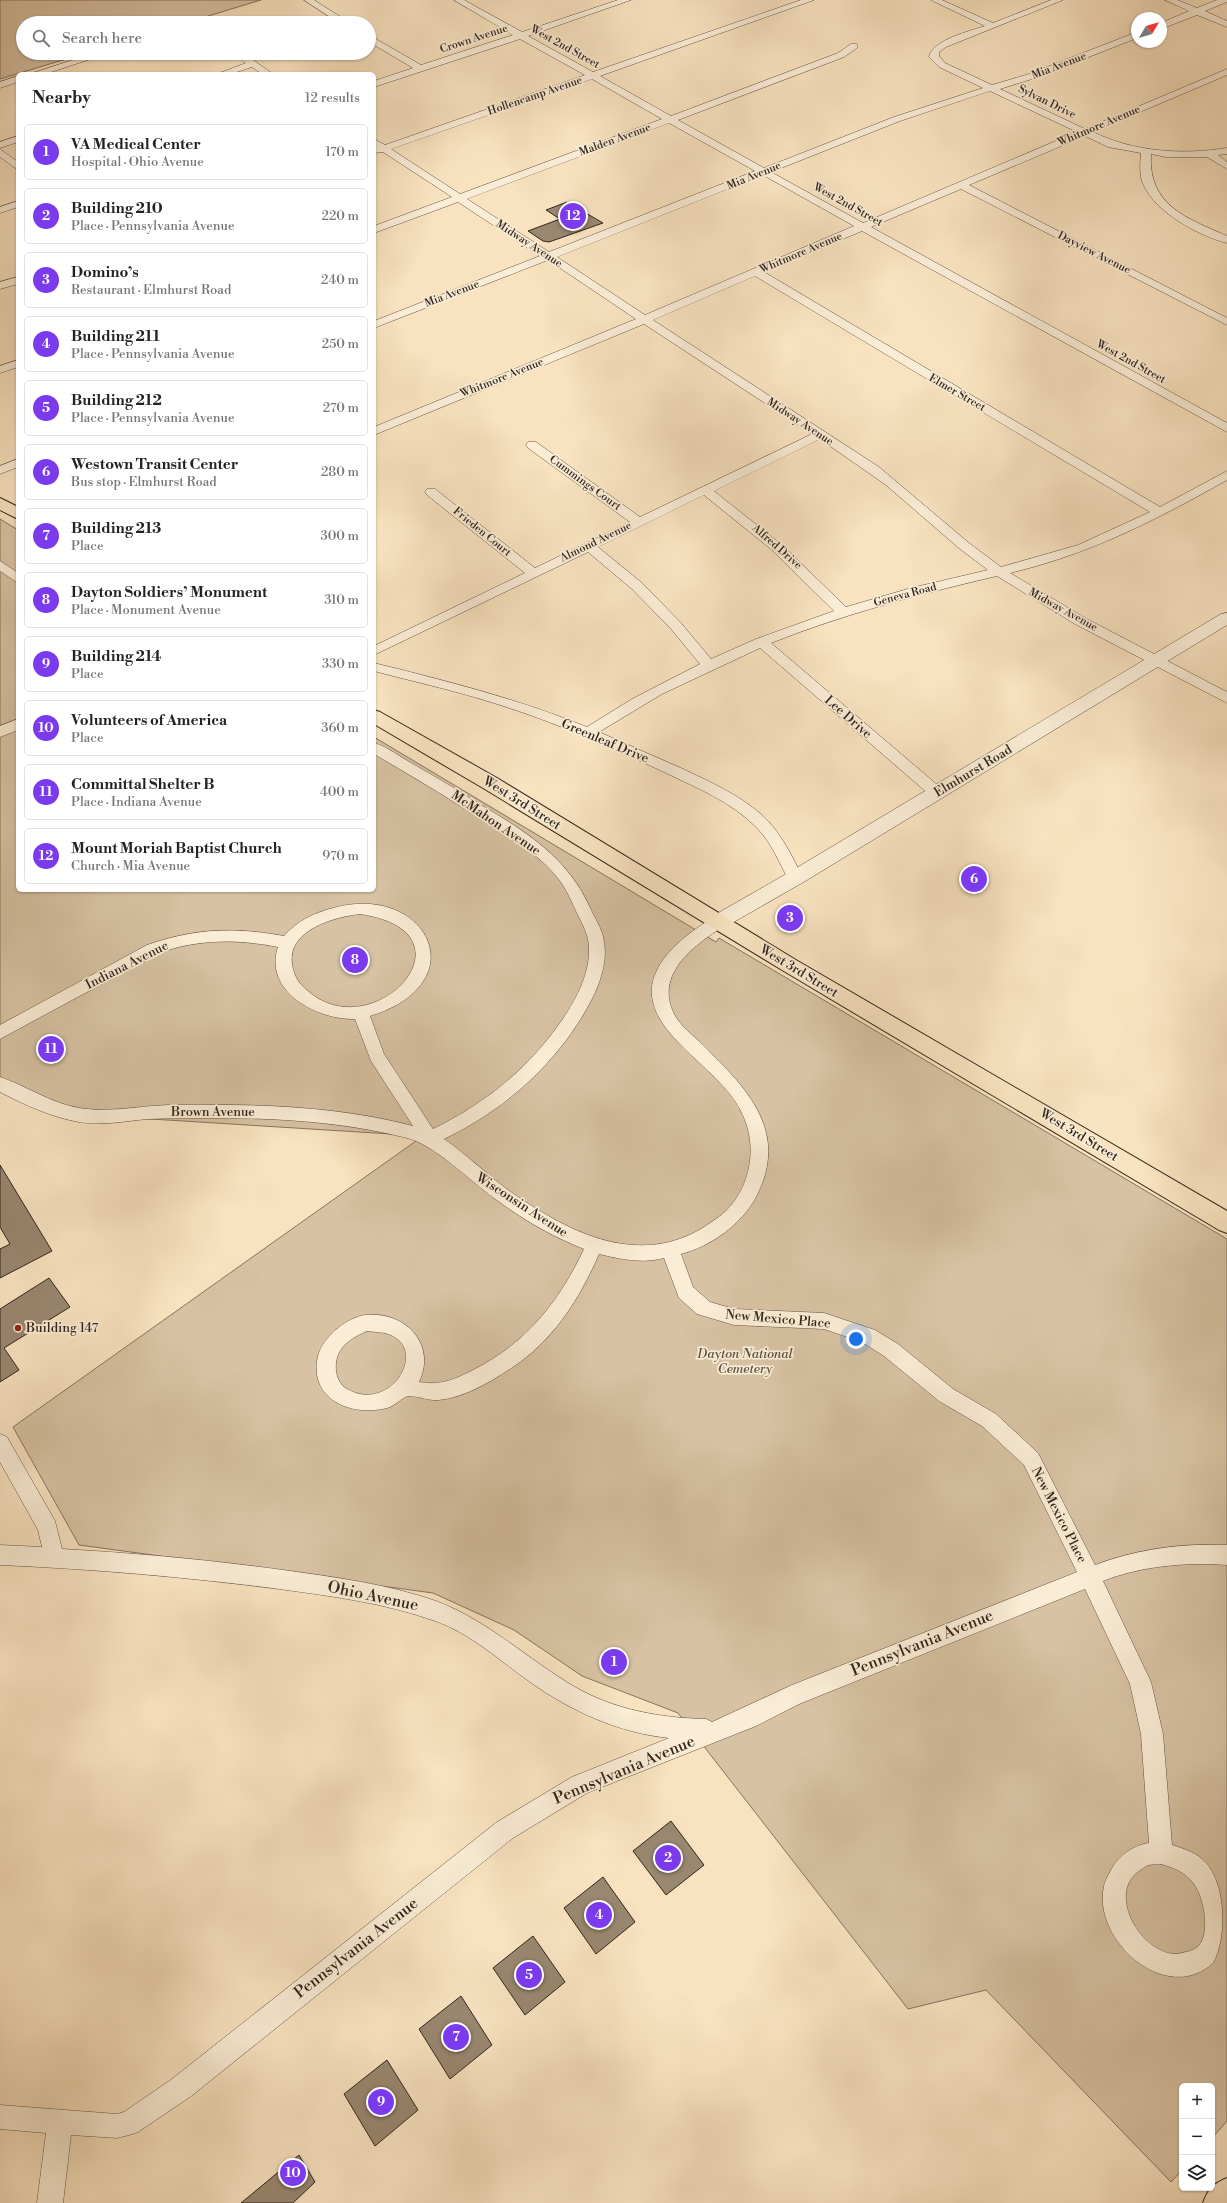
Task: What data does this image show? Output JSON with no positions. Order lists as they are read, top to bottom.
{
  "streets": {
    "main road": ["West 3rd Street"],
    "street": [
      "Crown Avenue",
      "West 2nd Street",
      "Mia Avenue",
      "Hollencamp Avenue",
      "Sylvan Drive",
      "Whitmore Avenue",
      "Malden Avenue",
      "Midway Avenue",
      "Dayview Avenue",
      "Elmer Street",
      "Cummings Court",
      "Frieden Court",
      "Almond Avenue",
      "Alfred Drive",
      "Geneva Road",
      "Lee Drive",
      "Greenleaf Drive",
      "Elmhurst Road",
      "McMahon Avenue",
      "Indiana Avenue",
      "Brown Avenue",
      "Wisconsin Avenue",
      "New Mexico Place",
      "Ohio Avenue",
      "Pennsylvania Avenue"
    ]
  },
  "crossings": [
    ["Crown Avenue", "West 2nd Street"],
    ["West 2nd Street", "Mia Avenue"],
    ["West 2nd Street", "Hollencamp Avenue"],
    ["West 2nd Street", "Whitmore Avenue"],
    ["West 2nd Street", "Malden Avenue"],
    ["Mia Avenue", "Sylvan Drive"],
    ["Mia Avenue", "Midway Avenue"],
    ["Hollencamp Avenue", "Midway Avenue"],
    ["Sylvan Drive", "Whitmore Avenue"],
    ["Whitmore Avenue", "Midway Avenue"],
    ["Whitmore Avenue", "Dayview Avenue"],
    ["Whitmore Avenue", "Elmer Street"],
    ["Malden Avenue", "Midway Avenue"],
    ["Midway Avenue", "Almond Avenue"],
    ["Midway Avenue", "Geneva Road"],
    ["Midway Avenue", "Elmhurst Road"],
    ["Elmer Street", "Geneva Road"],
    ["Cummings Court", "Almond Avenue"],
    ["Frieden Court", "Almond Avenue"],
    ["Almond Avenue", "Alfred Drive"],
    ["Alfred Drive", "Geneva Road"],
    ["Geneva Road", "Lee Drive"],
    ["Geneva Road", "Greenleaf Drive"],
    ["Lee Drive", "Elmhurst Road"],
    ["Greenleaf Drive", "Elmhurst Road"],
    ["Elmhurst Road", "West 3rd Street"],
    ["Elmhurst Road", "Wisconsin Avenue"],
    ["West 3rd Street", "Wisconsin Avenue"],
    ["McMahon Avenue", "Brown Avenue"],
    ["McMahon Avenue", "Wisconsin Avenue"],
    ["Indiana Avenue", "Wisconsin Avenue"],
    ["Brown Avenue", "Wisconsin Avenue"],
    ["Wisconsin Avenue", "New Mexico Place"],
    ["New Mexico Place", "Pennsylvania Avenue"],
    ["Ohio Avenue", "Pennsylvania Avenue"]
  ],
  "parks": ["Dayton National Cemetery"],
  "places": ["Building 147"],
  "north": "top right",
  "page": {
    "search": "Search here",
    "heading": ["Nearby", "12 results"],
    "list": [
      {
        "mark": "1",
        "name": "VA Medical Center",
        "note": "Hospital · Ohio Avenue",
        "value": "170 m"
      },
      {
        "mark": "2",
        "name": "Building 210",
        "note": "Place · Pennsylvania Avenue",
        "value": "220 m"
      },
      {
        "mark": "3",
        "name": "Domino’s",
        "note": "Restaurant · Elmhurst Road",
        "value": "240 m"
      },
      {
        "mark": "4",
        "name": "Building 211",
        "note": "Place · Pennsylvania Avenue",
        "value": "250 m"
      },
      {
        "mark": "5",
        "name": "Building 212",
        "note": "Place · Pennsylvania Avenue",
        "value": "270 m"
      },
      {
        "mark": "6",
        "name": "Westown Transit Center",
        "note": "Bus stop · Elmhurst Road",
        "value": "280 m"
      },
      {
        "mark": "7",
        "name": "Building 213",
        "note": "Place",
        "value": "300 m"
      },
      {
        "mark": "8",
        "name": "Dayton Soldiers’ Monument",
        "note": "Place · Monument Avenue",
        "value": "310 m"
      },
      {
        "mark": "9",
        "name": "Building 214",
        "note": "Place",
        "value": "330 m"
      },
      {
        "mark": "10",
        "name": "Volunteers of America",
        "note": "Place",
        "value": "360 m"
      },
      {
        "mark": "11",
        "name": "Committal Shelter B",
        "note": "Place · Indiana Avenue",
        "value": "400 m"
      },
      {
        "mark": "12",
        "name": "Mount Moriah Baptist Church",
        "note": "Church · Mia Avenue",
        "value": "970 m"
      }
    ],
    "pins": [
      "12",
      "6",
      "3",
      "8",
      "11",
      "1",
      "2",
      "4",
      "5",
      "7",
      "9",
      "10"
    ],
    "map_buttons": ["+", "−"]
  }
}
